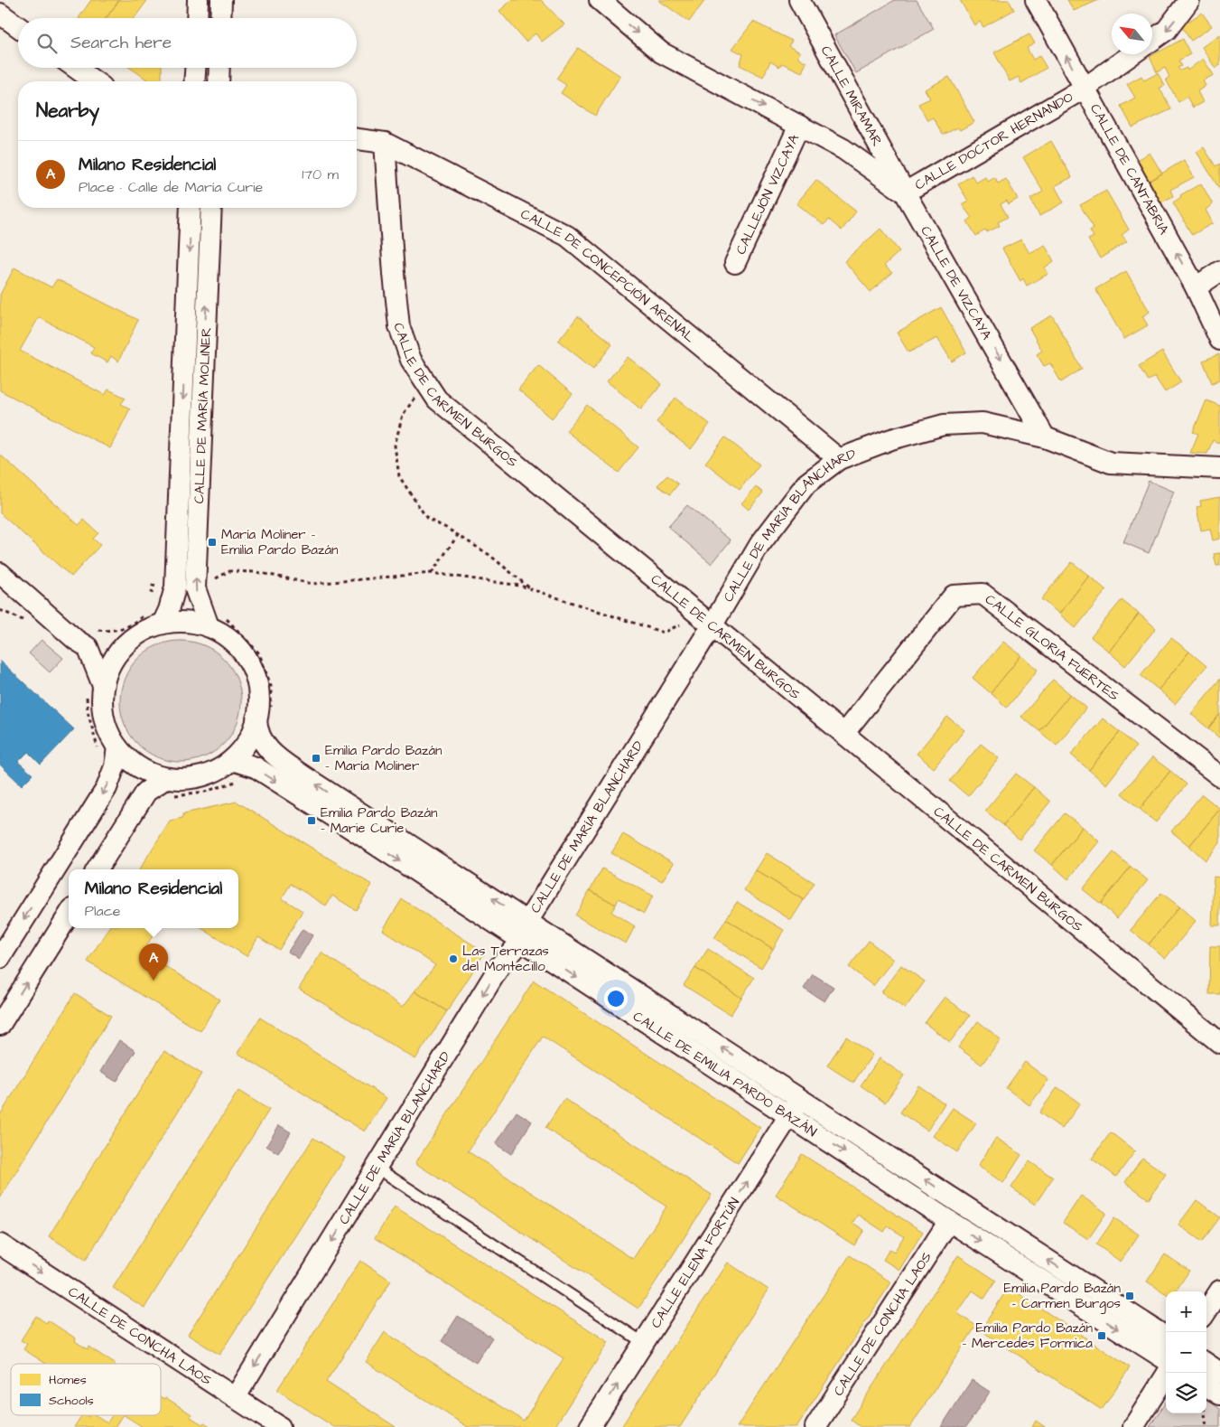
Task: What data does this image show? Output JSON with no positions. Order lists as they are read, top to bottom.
{
  "streets": {
    "street": [
      "CALLE MIRAMAR",
      "CALLE DOCTOR HERNANDO",
      "CALLE DE CANTABRIA",
      "CALLEJÓN VIZCAYA",
      "CALLE DE CONCEPCIÓN ARENAL",
      "CALLE DE VIZCAYA",
      "CALLE DE CARMEN BURGOS",
      "CALLE DE MARÍA MOLINER",
      "CALLE DE MARÍA BLANCHARD",
      "CALLE GLORIA FUERTES",
      "CALLE DE EMILIA PARDO BAZÁN",
      "CALLE ELENA FORTÚN",
      "CALLE DE CONCHA LAOS"
    ]
  },
  "crossings": [
    ["CALLE MIRAMAR", "CALLE DOCTOR HERNANDO"],
    ["CALLE MIRAMAR", "CALLE DE VIZCAYA"],
    ["CALLE DOCTOR HERNANDO", "CALLE DE CANTABRIA"],
    ["CALLE DOCTOR HERNANDO", "CALLE DE VIZCAYA"],
    ["CALLEJÓN VIZCAYA", "CALLE DE VIZCAYA"],
    ["CALLE DE CONCEPCIÓN ARENAL", "CALLE DE CARMEN BURGOS"],
    ["CALLE DE CONCEPCIÓN ARENAL", "CALLE DE MARÍA BLANCHARD"],
    ["CALLE DE VIZCAYA", "CALLE DE MARÍA BLANCHARD"],
    ["CALLE DE CARMEN BURGOS", "CALLE DE MARÍA BLANCHARD"],
    ["CALLE DE CARMEN BURGOS", "CALLE GLORIA FUERTES"],
    ["CALLE DE MARÍA BLANCHARD", "CALLE DE EMILIA PARDO BAZÁN"],
    ["CALLE DE MARÍA BLANCHARD", "CALLE DE CONCHA LAOS"],
    ["CALLE DE EMILIA PARDO BAZÁN", "CALLE ELENA FORTÚN"],
    ["CALLE DE EMILIA PARDO BAZÁN", "CALLE DE CONCHA LAOS"]
  ],
  "one_way": [
    "CALLE DE CANTABRIA",
    "CALLE DE VIZCAYA",
    "CALLE DE MARÍA BLANCHARD",
    "CALLE ELENA FORTÚN",
    "CALLE DE CONCHA LAOS"
  ],
  "places": {
    "transit": [
      "María Moliner - Emilia Pardo Bazán",
      "Emilia Pardo Bazán - María Moliner",
      "Emilia Pardo Bazán - Marie Curie",
      "Emilia Pardo Bazán - Carmen Burgos",
      "Emilia Pardo Bazán - Mercedes Formica"
    ],
    "other": ["Las Terrazas del Montecillo"]
  },
  "legend": ["Homes", "Schools"],
  "north": "top left",
  "page": {
    "search": "Search here",
    "heading": "Nearby",
    "list": [
      {
        "mark": "A",
        "name": "Milano Residencial",
        "note": "Place · Calle de María Curie",
        "value": "170 m"
      }
    ],
    "popup": ["Milano Residencial", "Place"],
    "pins": "A",
    "map_buttons": ["+", "−"]
  }
}
